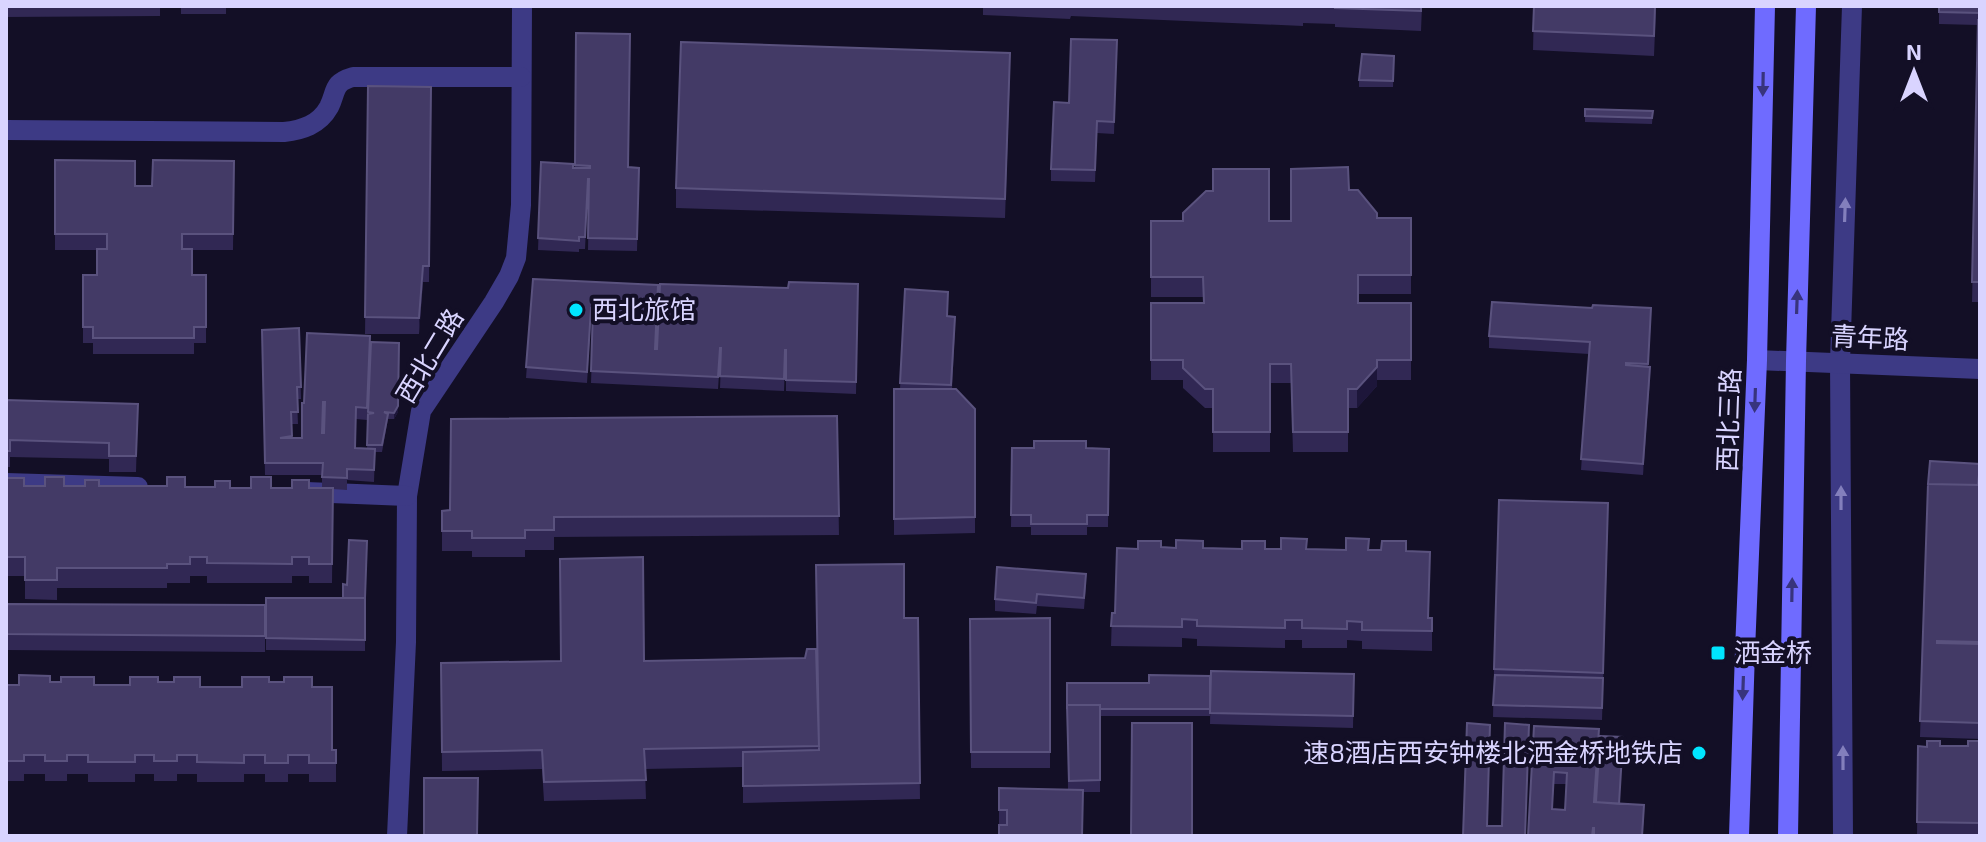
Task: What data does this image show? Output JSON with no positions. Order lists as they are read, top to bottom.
{
  "streets": {
    "main road": ["西北三路"],
    "street": ["青年路", "西北二路"]
  },
  "crossings": [
    ["青年路", "西北三路"]
  ],
  "places": {
    "other": ["西北旅馆", "速8酒店西安钟楼北洒金桥地铁店"],
    "transit": ["洒金桥"]
  },
  "north": "top"
}
